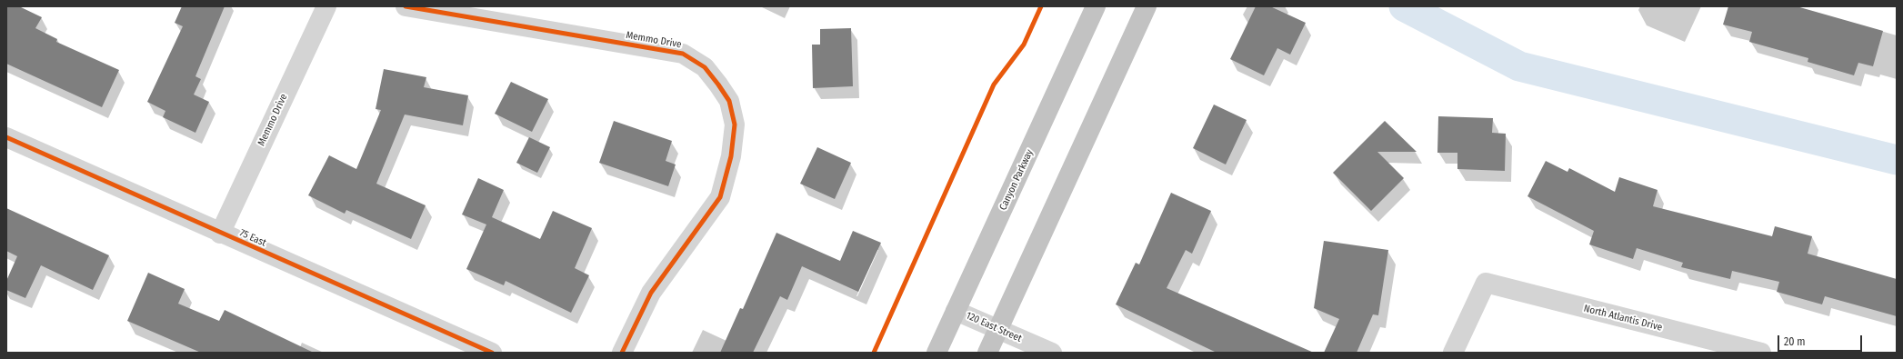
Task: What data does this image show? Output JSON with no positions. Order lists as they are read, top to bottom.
{
  "streets": {
    "highway": ["Canyon Parkway"],
    "street": [
      "Memmo Drive",
      "75 East",
      "North Atlantis Drive",
      "120 East Street"
    ]
  },
  "crossings": [
    ["Memmo Drive", "75 East"],
    ["Canyon Parkway", "120 East Street"]
  ],
  "scale_bar": "20 m"
}
